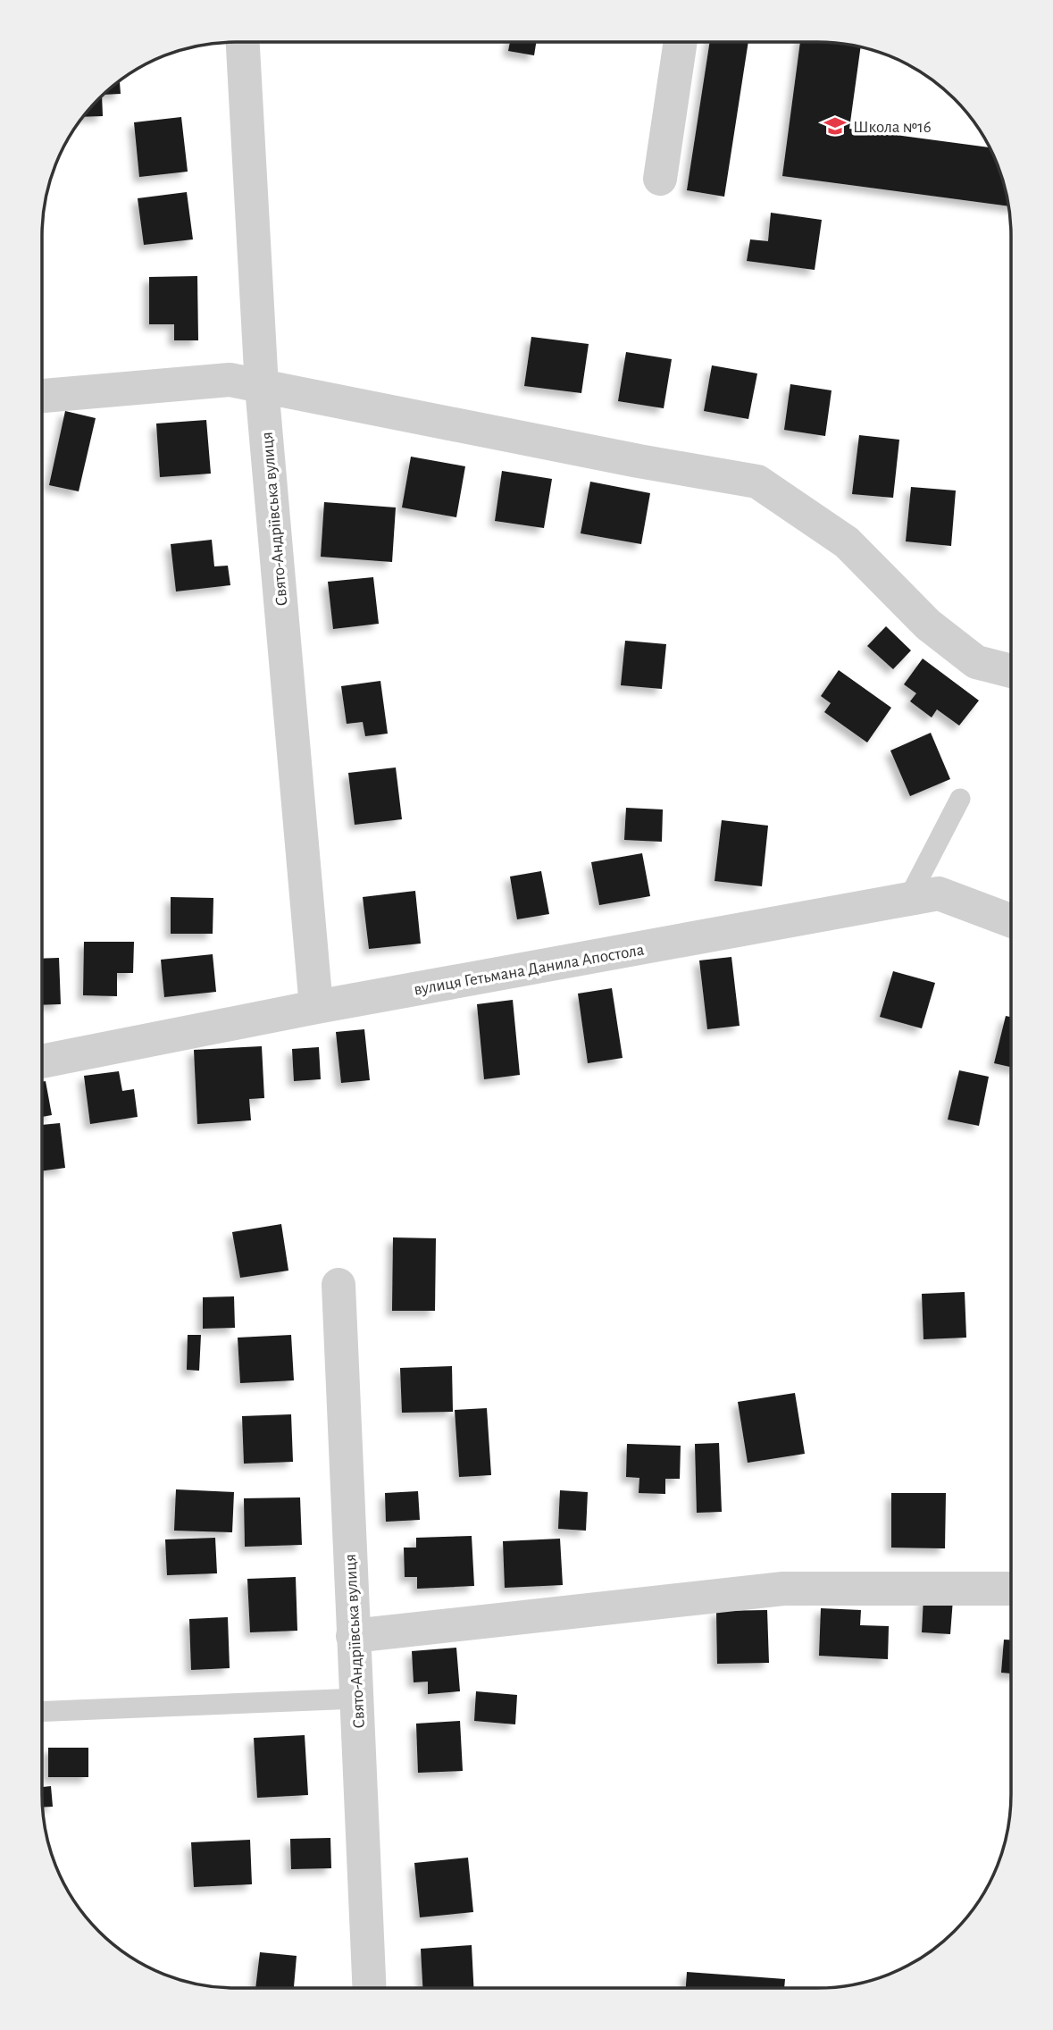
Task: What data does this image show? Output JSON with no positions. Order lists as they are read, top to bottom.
{
  "streets": {
    "street": ["Свято-Андріївська вулиця", "вулиця Гетьмана Данила Апостола"]
  },
  "crossings": [
    ["Свято-Андріївська вулиця", "вулиця Гетьмана Данила Апостола"]
  ],
  "places": {
    "school or university": ["Школа №16"]
  }
}
